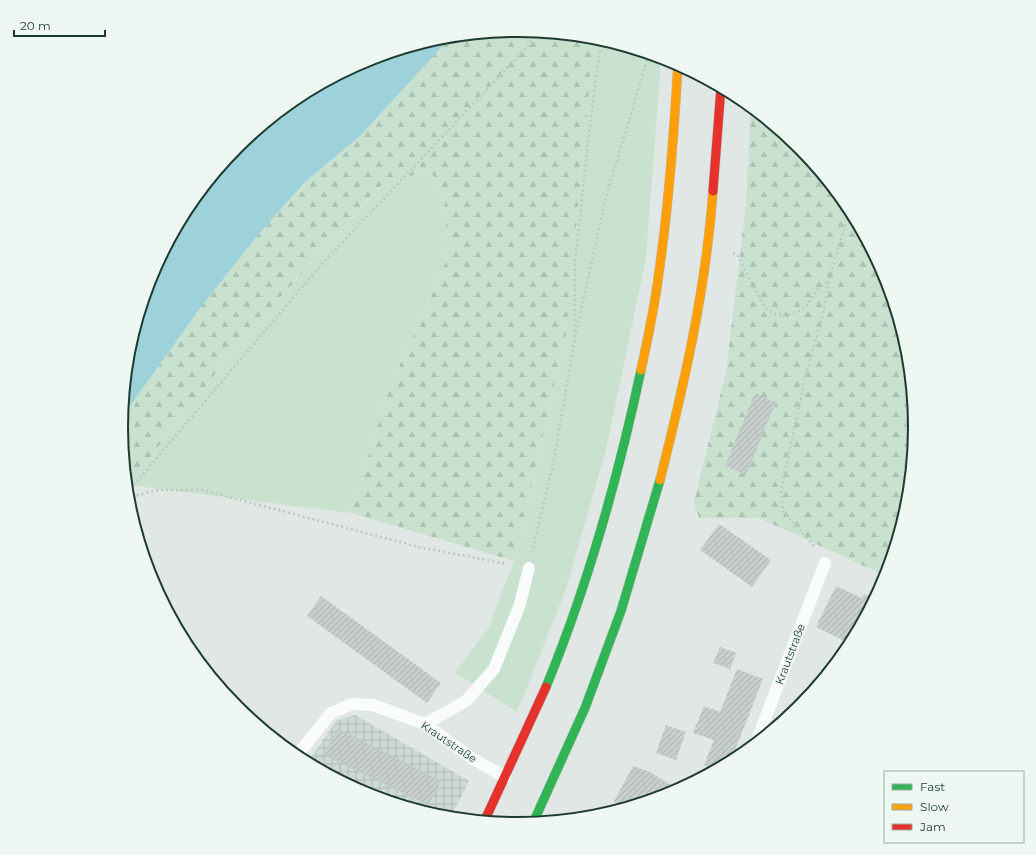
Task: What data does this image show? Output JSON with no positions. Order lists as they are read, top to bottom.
{
  "streets": {
    "lane": ["Krautstraße"]
  },
  "legend": ["Fast", "Slow", "Jam"],
  "scale_bar": "20 m"
}
